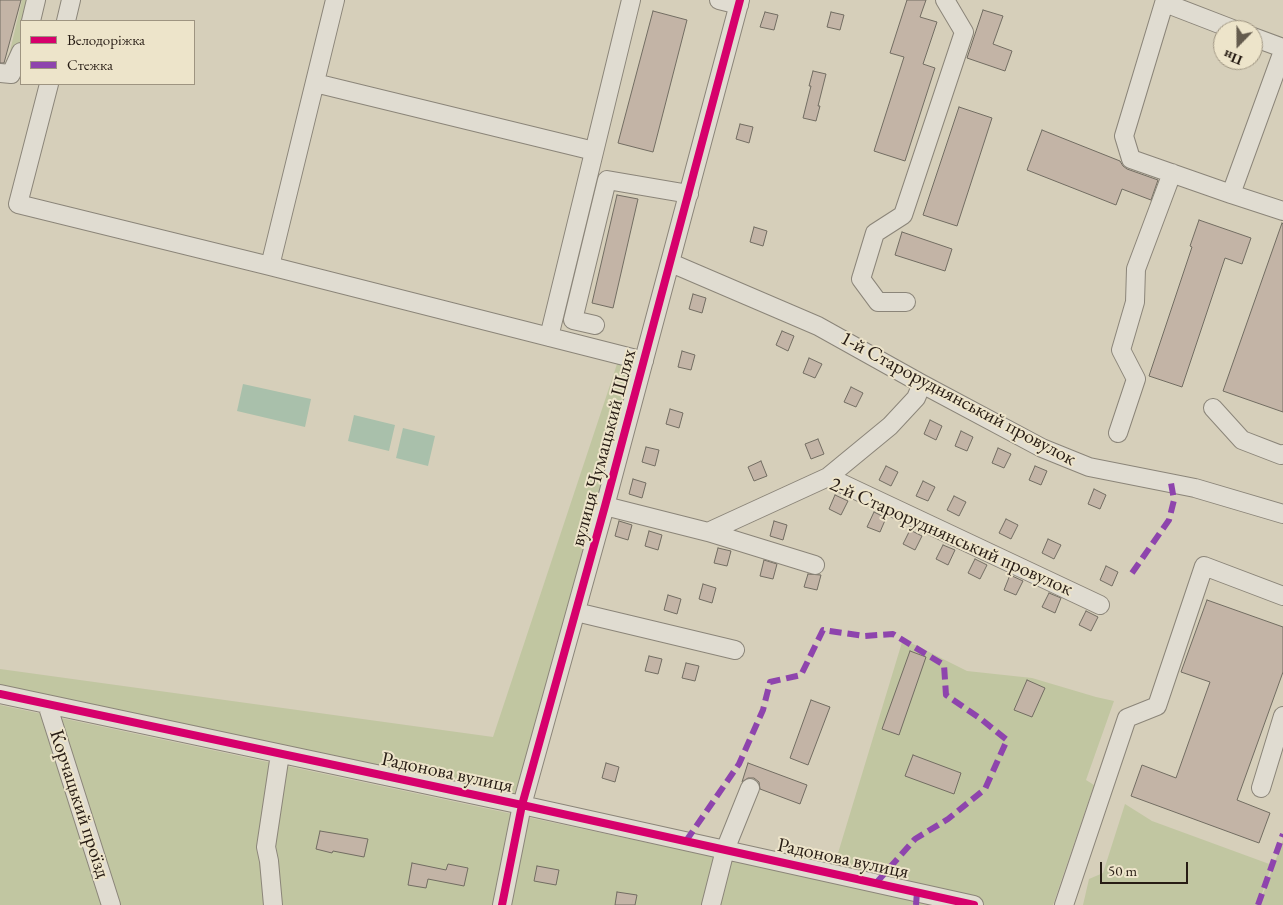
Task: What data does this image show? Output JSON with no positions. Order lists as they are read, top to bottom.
{
  "streets": {
    "street": [
      "1-й Староруднянський провулок",
      "вулиця Чумацький Шлях",
      "2-й Староруднянський провулок",
      "Радонова вулиця",
      "Корчацький проїзд"
    ]
  },
  "crossings": [
    ["1-й Староруднянський провулок", "вулиця Чумацький Шлях"],
    ["вулиця Чумацький Шлях", "Радонова вулиця"],
    ["Радонова вулиця", "Корчацький проїзд"]
  ],
  "legend": ["Велодоріжка", "Стежка"],
  "scale_bar": "50 m",
  "north": "bottom"
}
